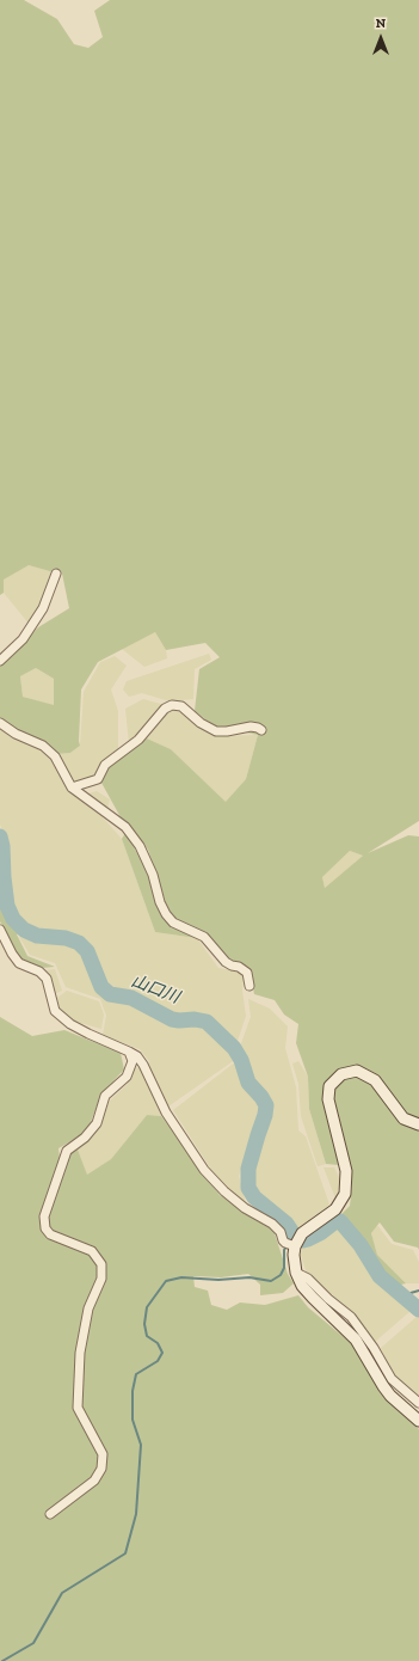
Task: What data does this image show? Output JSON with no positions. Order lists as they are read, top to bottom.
{
  "water": ["山口川"],
  "north": "top"
}
